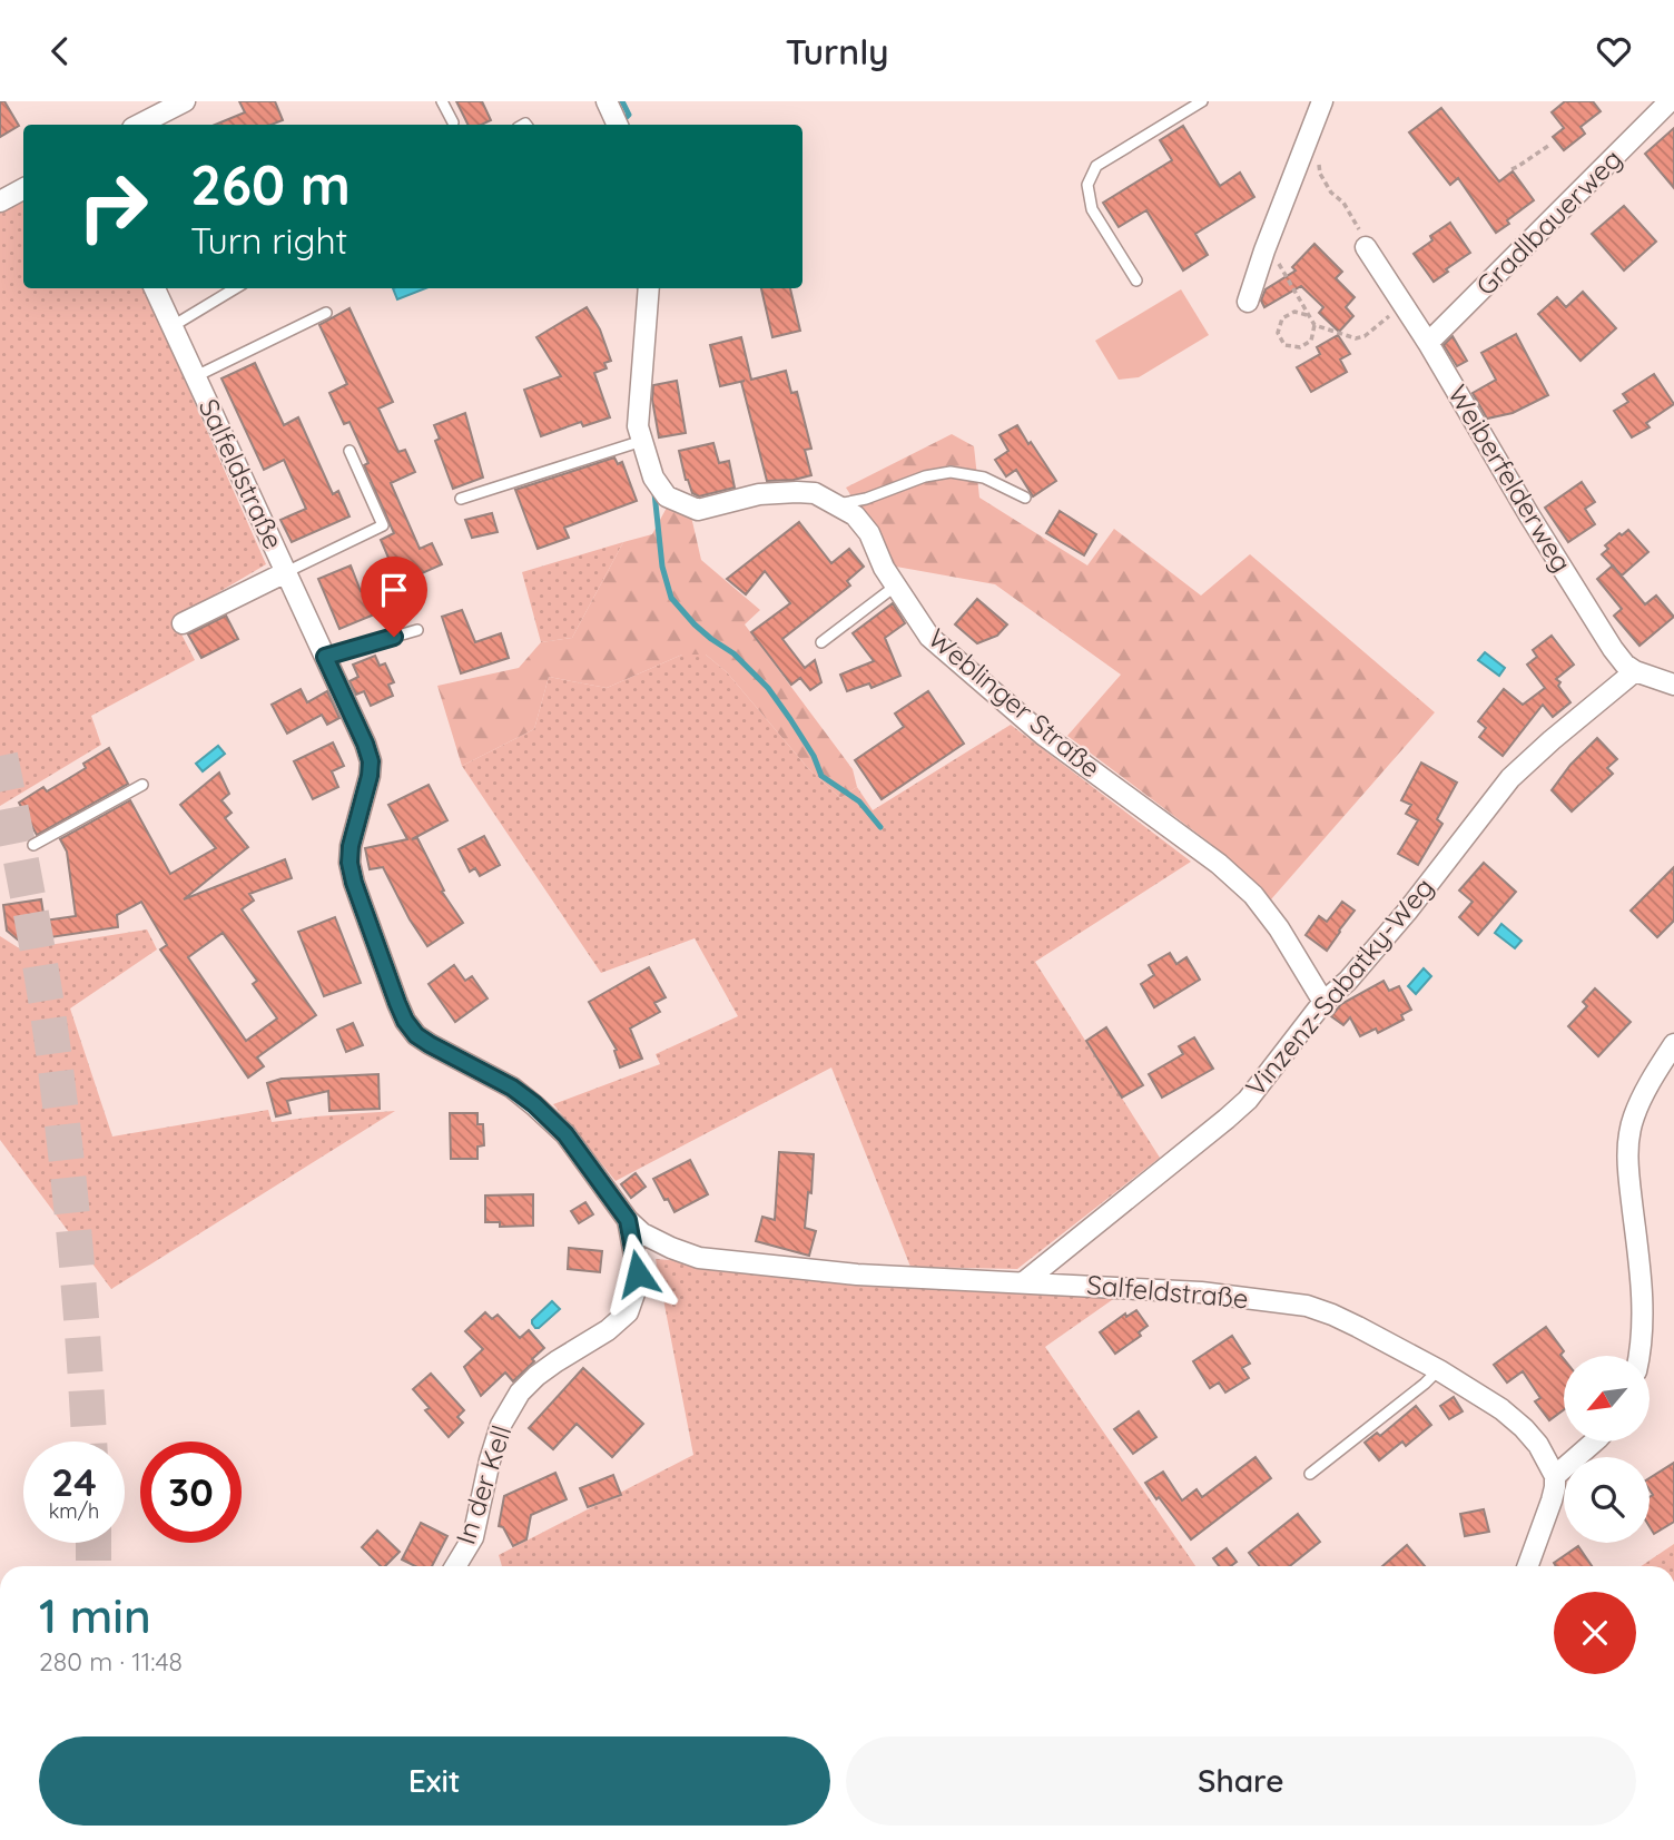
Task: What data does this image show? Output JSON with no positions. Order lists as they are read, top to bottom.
{
  "streets": {
    "street": [
      "Gradlbauerweg",
      "Salfeldstraße",
      "Weiberfelderweg",
      "Weblinger Straße",
      "Vinzenz-Sabatky-Weg",
      "In der Kell"
    ]
  },
  "crossings": [
    ["Gradlbauerweg", "Weiberfelderweg"],
    ["Salfeldstraße", "Vinzenz-Sabatky-Weg"],
    ["Salfeldstraße", "In der Kell"],
    ["Weiberfelderweg", "Vinzenz-Sabatky-Weg"],
    ["Weblinger Straße", "Vinzenz-Sabatky-Weg"]
  ],
  "north": "bottom left",
  "page": {
    "header": "Turnly",
    "turn": ["260 m", "Turn right"],
    "speed": "24 km/h",
    "limit": "30",
    "heading": ["1 min", "280 m · 11:48"],
    "buttons": ["Exit", "Share"]
  }
}
